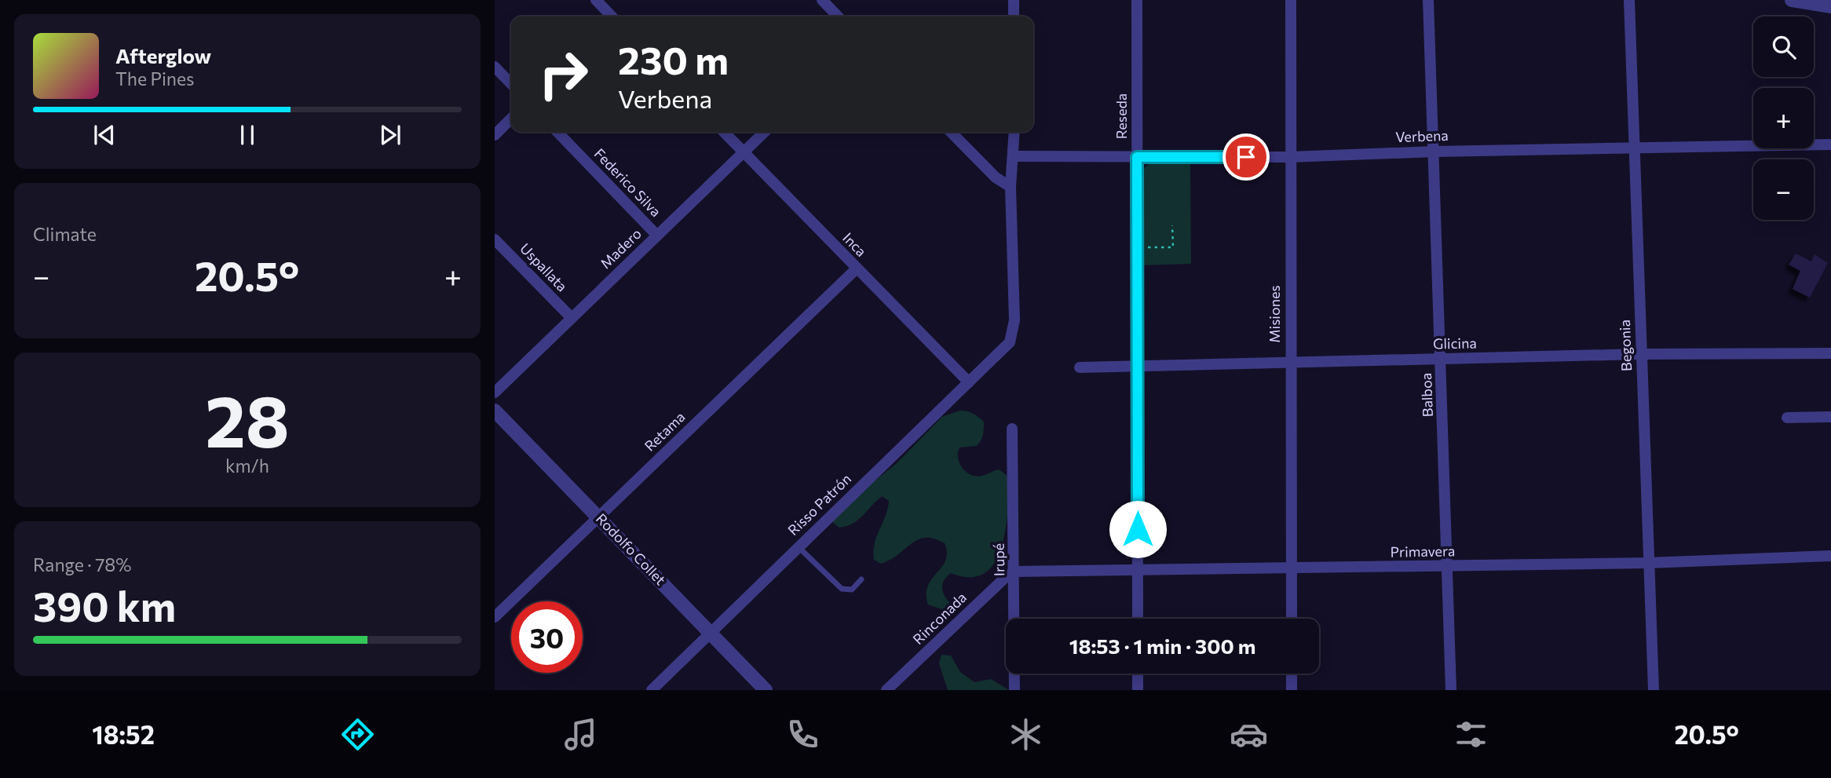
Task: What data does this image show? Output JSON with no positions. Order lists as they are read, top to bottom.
{
  "streets": {
    "street": [
      "Reseda",
      "Verbena",
      "Federico Silva",
      "Inca",
      "Madero",
      "Uspallata",
      "Misiones",
      "Glicina",
      "Begonia",
      "Balboa",
      "Retama",
      "Risso Patrón",
      "Rodolfo Collet",
      "Primavera",
      "Irupé",
      "Rinconada"
    ]
  },
  "crossings": [
    ["Reseda", "Verbena"],
    ["Reseda", "Glicina"],
    ["Reseda", "Primavera"],
    ["Verbena", "Misiones"],
    ["Verbena", "Begonia"],
    ["Verbena", "Balboa"],
    ["Federico Silva", "Madero"],
    ["Inca", "Madero"],
    ["Inca", "Retama"],
    ["Inca", "Risso Patrón"],
    ["Madero", "Uspallata"],
    ["Misiones", "Glicina"],
    ["Misiones", "Primavera"],
    ["Glicina", "Begonia"],
    ["Glicina", "Balboa"],
    ["Begonia", "Primavera"],
    ["Balboa", "Primavera"],
    ["Retama", "Rodolfo Collet"],
    ["Risso Patrón", "Rodolfo Collet"],
    ["Primavera", "Irupé"],
    ["Primavera", "Rinconada"],
    ["Irupé", "Rinconada"]
  ],
  "page": {
    "map_buttons": ["+", "−"],
    "turn": ["230 m", "Verbena"],
    "song": ["Afterglow", "The Pines"],
    "tile": [
      "Climate",
      ["28", "km/h"],
      ["Range · 78%", "390 km"]
    ],
    "heat": ["−", "20.5°", "+"],
    "limit": "30",
    "trip": "18:53 · 1 min · 300 m",
    "tabs": ["18:52", "20.5°"]
  }
}
